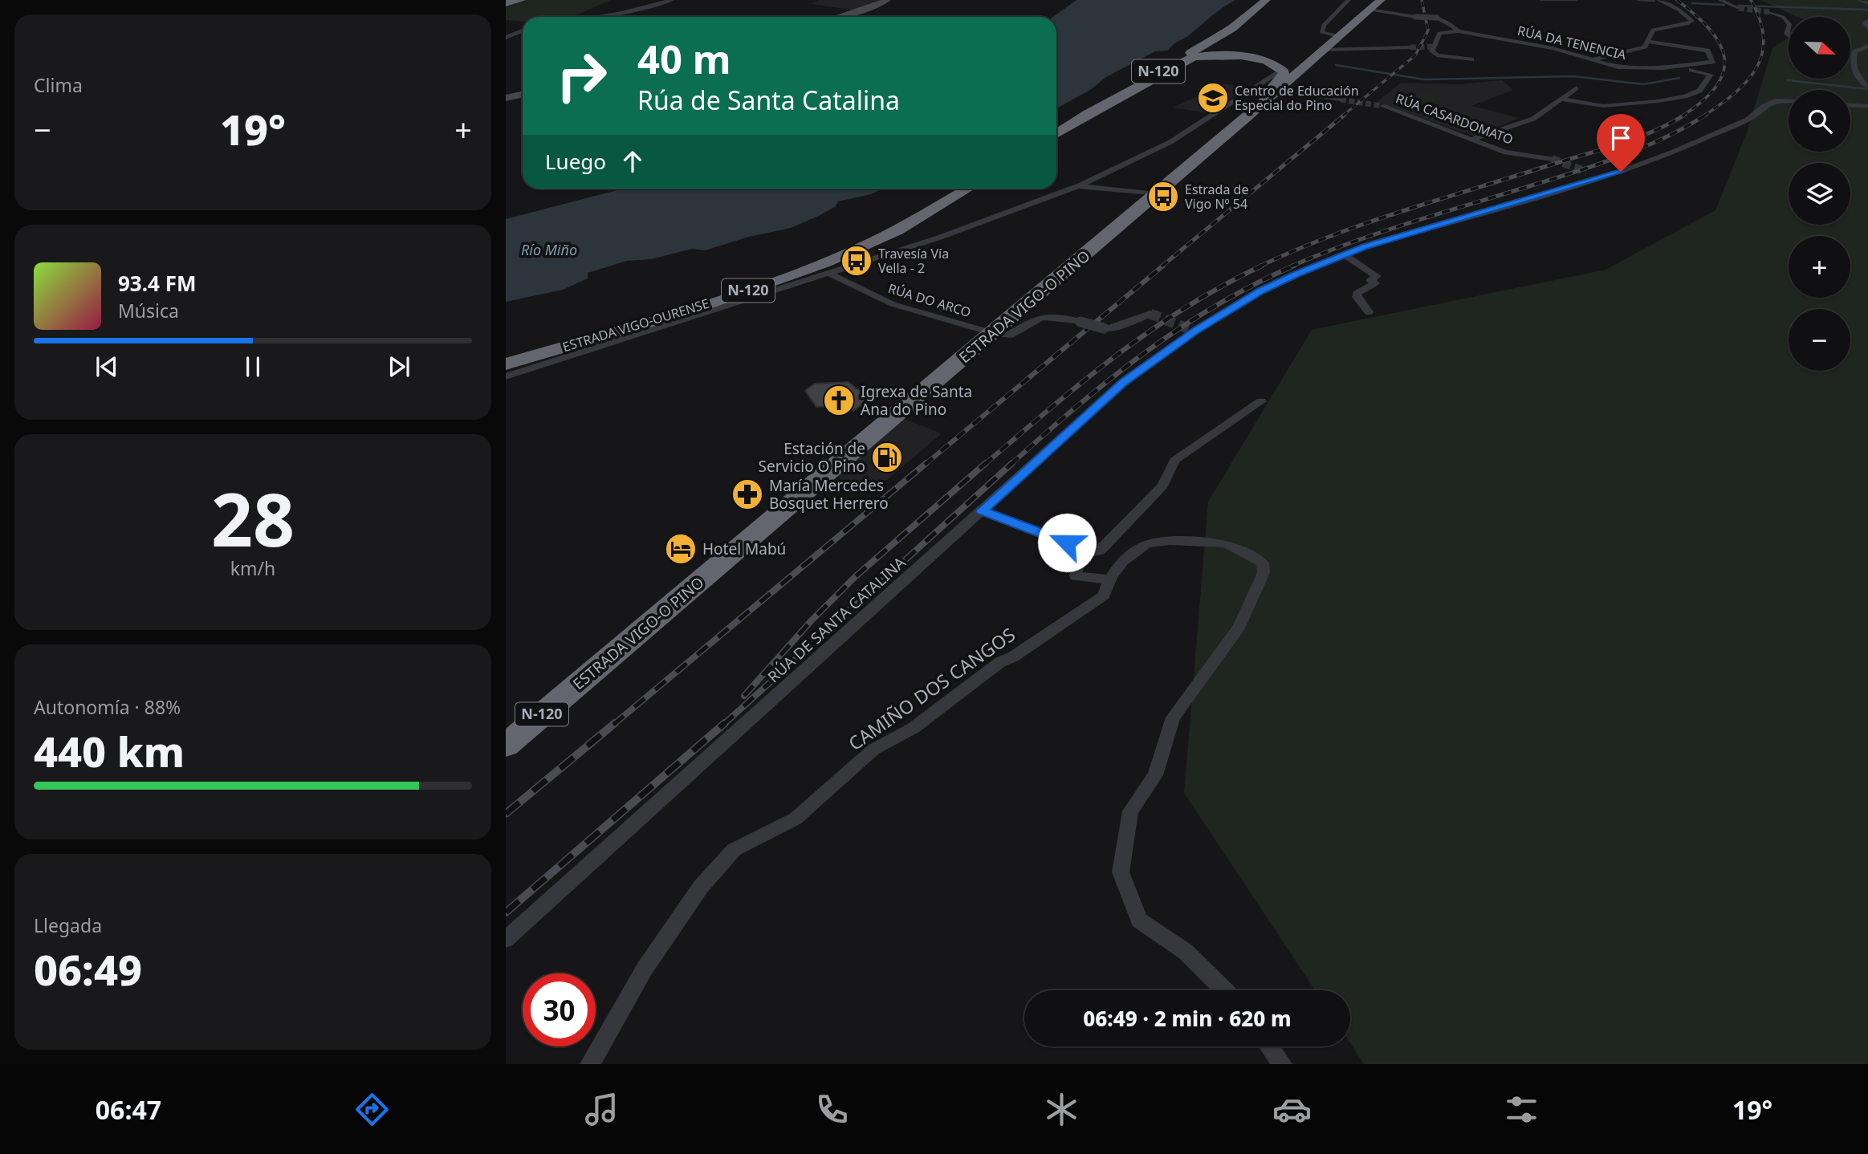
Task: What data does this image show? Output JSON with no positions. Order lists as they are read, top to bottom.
{
  "streets": {
    "highway": ["N-120", "ESTRADA VIGO-O PINO", "ESTRADA VIGO-OURENSE"],
    "street": [
      "RÚA DA TENENCIA",
      "RÚA CASARDOMATO",
      "RÚA DO ARCO",
      "RÚA DE SANTA CATALINA",
      "CAMIÑO DOS CANGOS"
    ]
  },
  "crossings": [
    ["RÚA DA TENENCIA", "N-120"],
    ["N-120", "ESTRADA VIGO-O PINO"],
    ["RÚA DO ARCO", "ESTRADA VIGO-O PINO"]
  ],
  "water": ["Río Miño"],
  "places": {
    "school or university": ["Centro de Educación Especial do Pino"],
    "bus stop": ["Estrada de Vigo Nº 54", "Travesía Vía Vella - 2"],
    "church": ["Igrexa de Santa Ana do Pino"],
    "fuel station": ["Estación de Servicio O Pino"],
    "pharmacy": ["María Mercedes Bosquet Herrero"],
    "hotel": ["Hotel Mabú"]
  },
  "north": "right",
  "page": {
    "tile": [
      "Clima",
      ["28", "km/h"],
      ["Autonomía · 88%", "440 km"],
      ["Llegada", "06:49"]
    ],
    "map_buttons": ["+", "−"],
    "turn": ["40 m", "Rúa de Santa Catalina"],
    "heat": ["−", "19°", "+"],
    "then": "Luego",
    "song": ["93.4 FM", "Música"],
    "limit": "30",
    "trip": "06:49 · 2 min · 620 m",
    "tabs": ["06:47", "19°"]
  }
}
